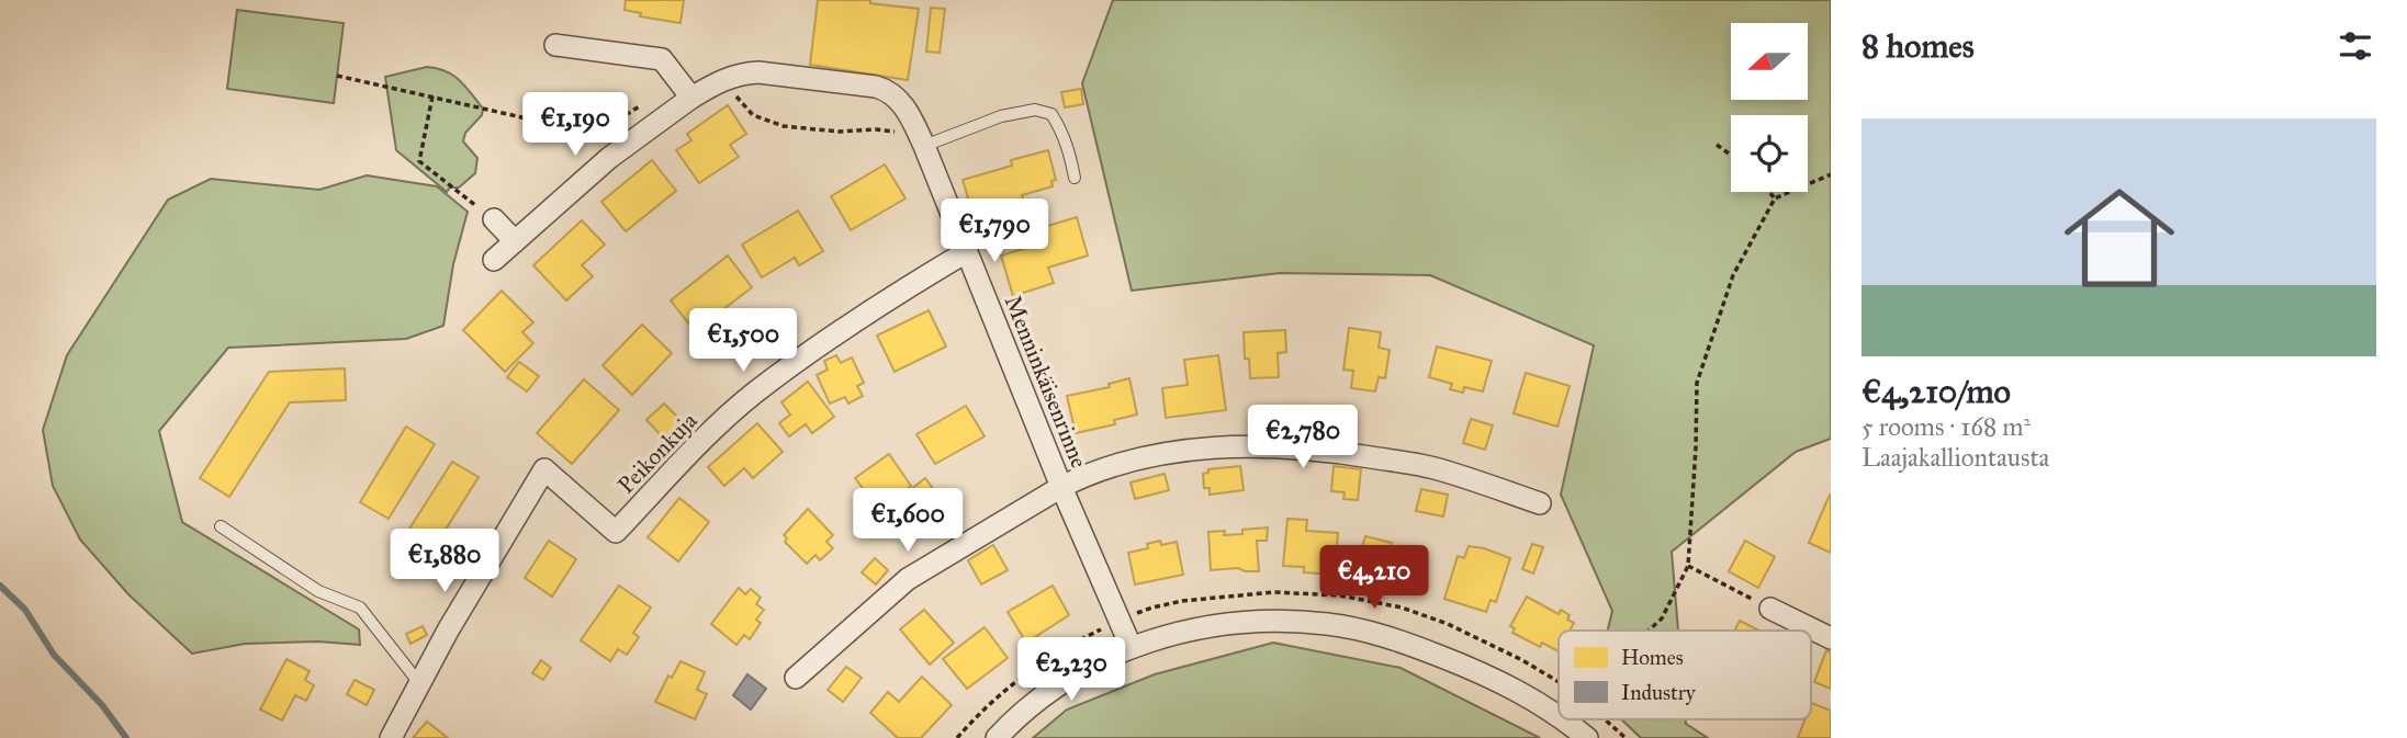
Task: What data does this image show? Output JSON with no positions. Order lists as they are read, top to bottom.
{
  "streets": {
    "street": ["Menninkäisenrinne", "Peikonkuja"]
  },
  "crossings": [
    ["Menninkäisenrinne", "Peikonkuja"]
  ],
  "legend": ["Homes", "Industry"],
  "north": "left",
  "page": {
    "heading": "8 homes",
    "price": [
      "€1,190",
      "€1,790",
      "€1,500",
      "€2,780",
      "€1,600",
      "€1,880",
      "€4,210",
      "€2,230"
    ],
    "list": [
      {
        "name": "€4,210/mo",
        "note": "5 rooms · 168 m² · Laajakalliontausta"
      }
    ]
  }
}
